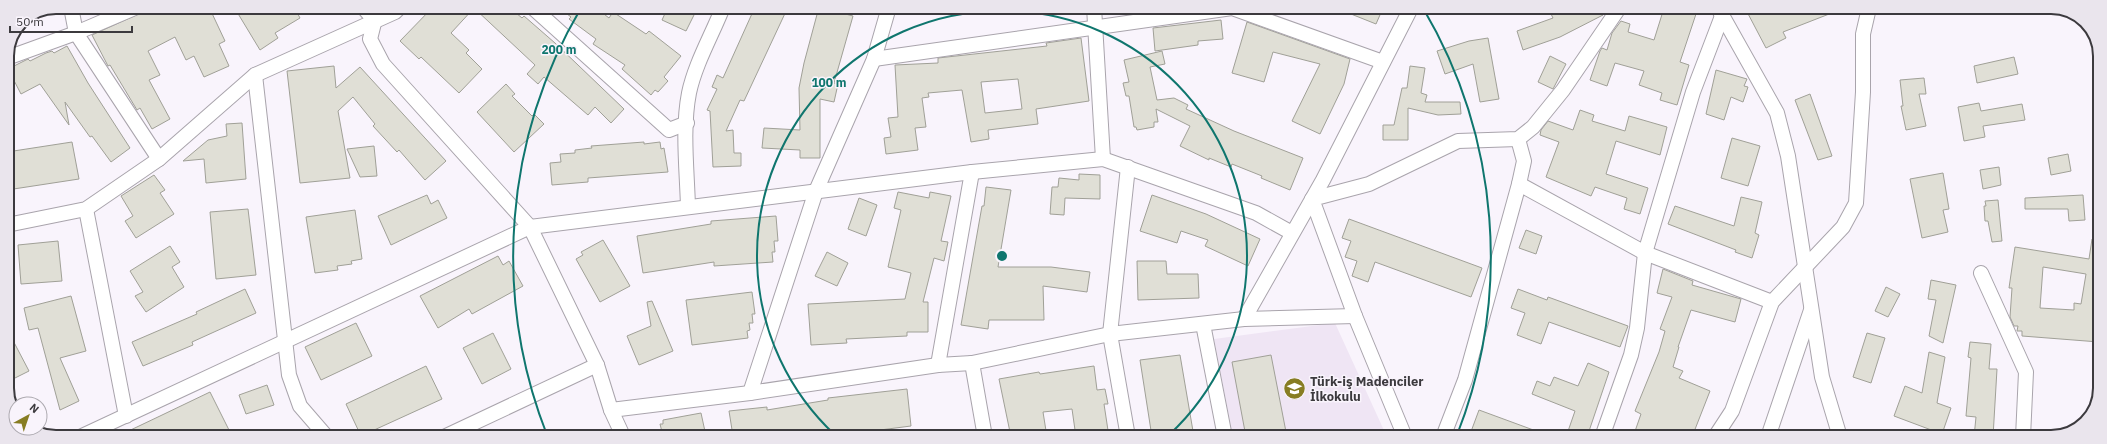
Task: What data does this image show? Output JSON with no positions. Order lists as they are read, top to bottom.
{
  "places": {
    "school or university": ["Türk-iş Madenciler İlkokulu"]
  },
  "scale_bar": "50 m",
  "north": "top right",
  "rings": ["200 m", "100 m"]
}
